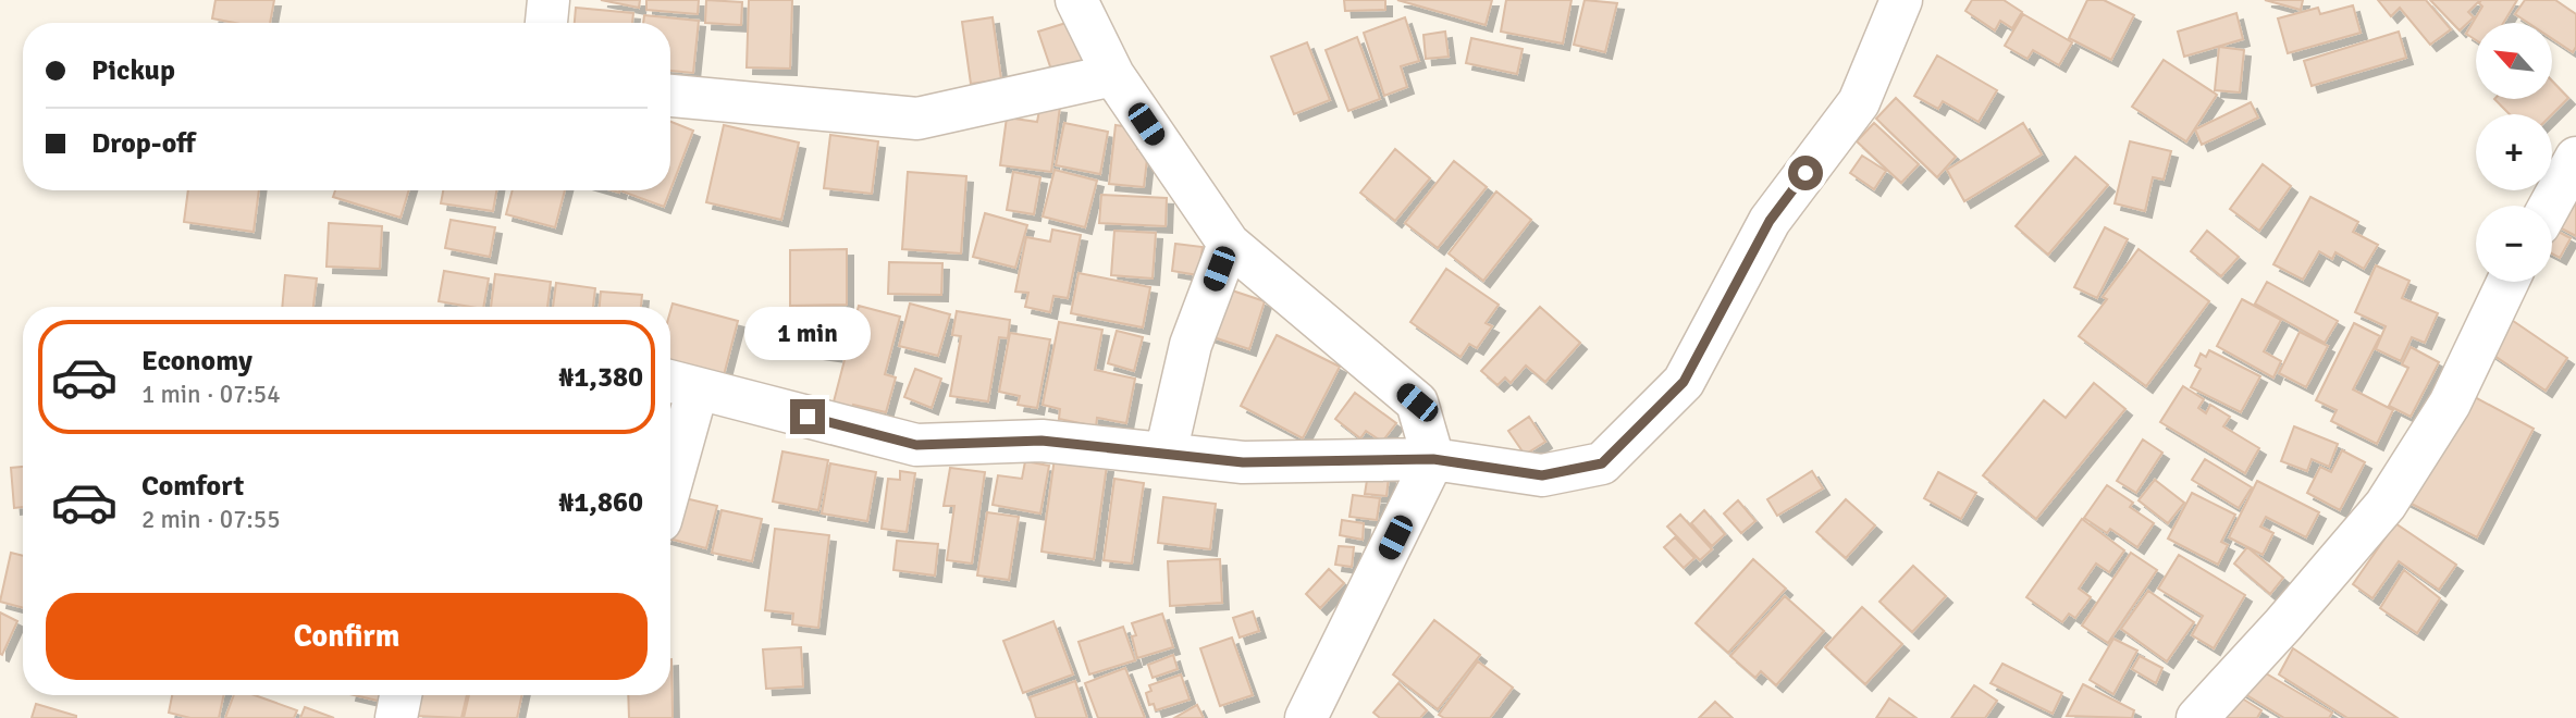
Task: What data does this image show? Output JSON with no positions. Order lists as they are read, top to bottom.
{
  "north": "top left",
  "page": {
    "map_buttons": ["+", "−"],
    "banner": ["Pickup", "Drop-off"],
    "bubble": "1 min",
    "list": [
      {
        "name": "Economy",
        "note": "1 min · 07:54",
        "value": "₦1,380"
      },
      {
        "name": "Comfort",
        "note": "2 min · 07:55",
        "value": "₦1,860"
      }
    ],
    "buttons": "Confirm"
  }
}
